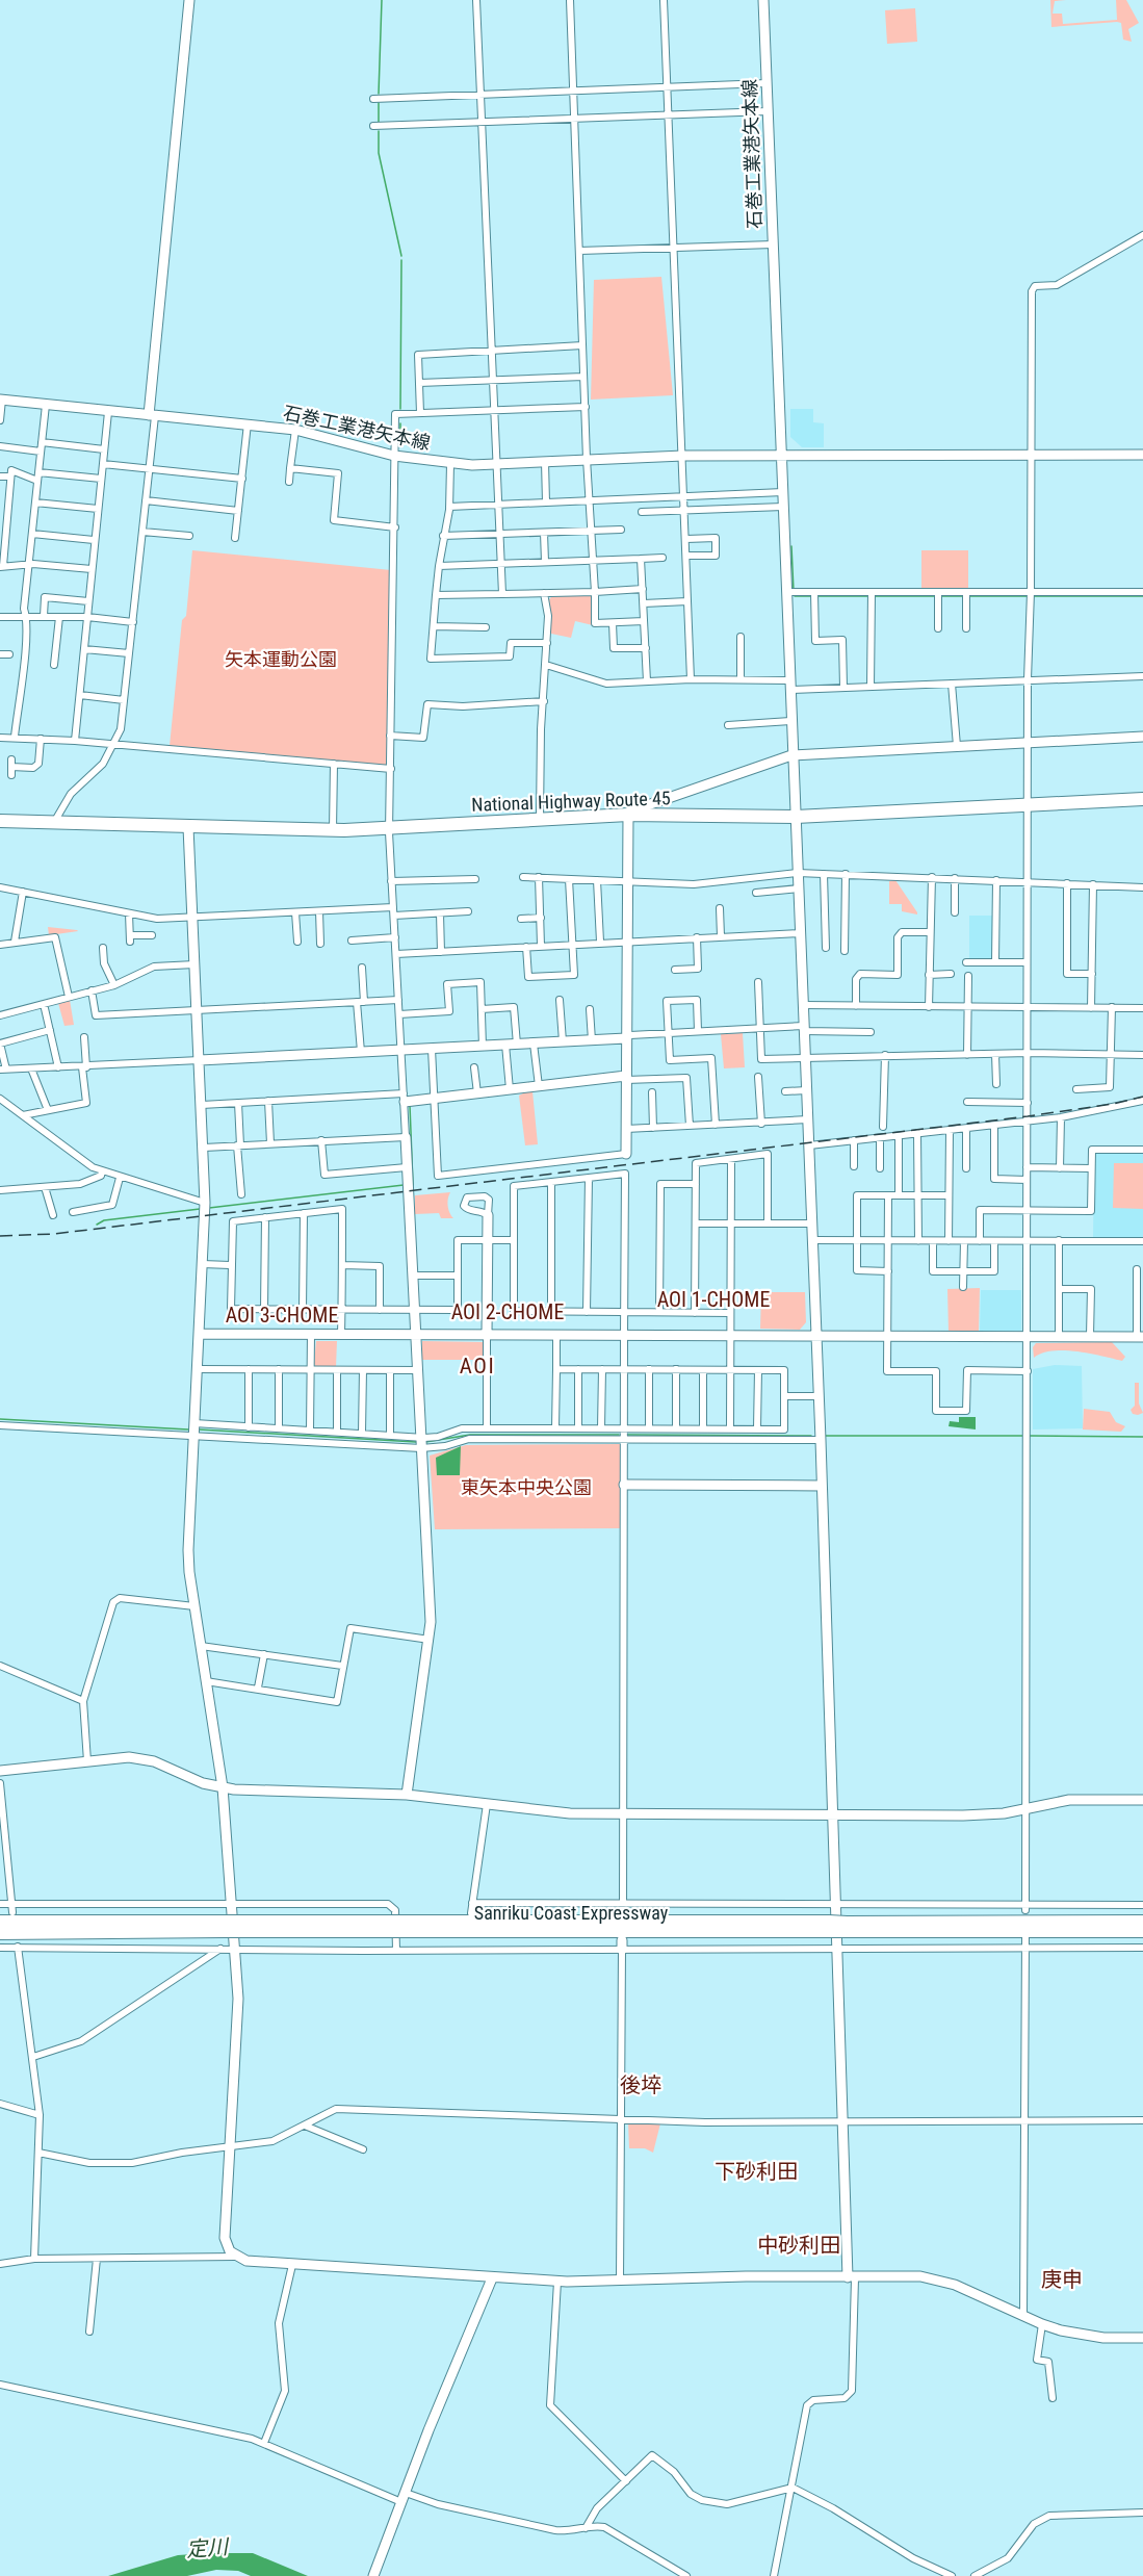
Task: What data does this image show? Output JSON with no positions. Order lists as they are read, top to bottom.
{
  "streets": {
    "highway": ["National Highway Route 45", "Sanriku Coast Expressway"],
    "street": ["石巻工業港矢本線"]
  },
  "districts": [
    "AOI 1-CHOME",
    "AOI 2-CHOME",
    "AOI 3-CHOME",
    "AOI",
    "後埣",
    "下砂利田",
    "中砂利田",
    "庚申"
  ],
  "water": ["定川"],
  "parks": ["矢本運動公園", "東矢本中央公園"]
}
